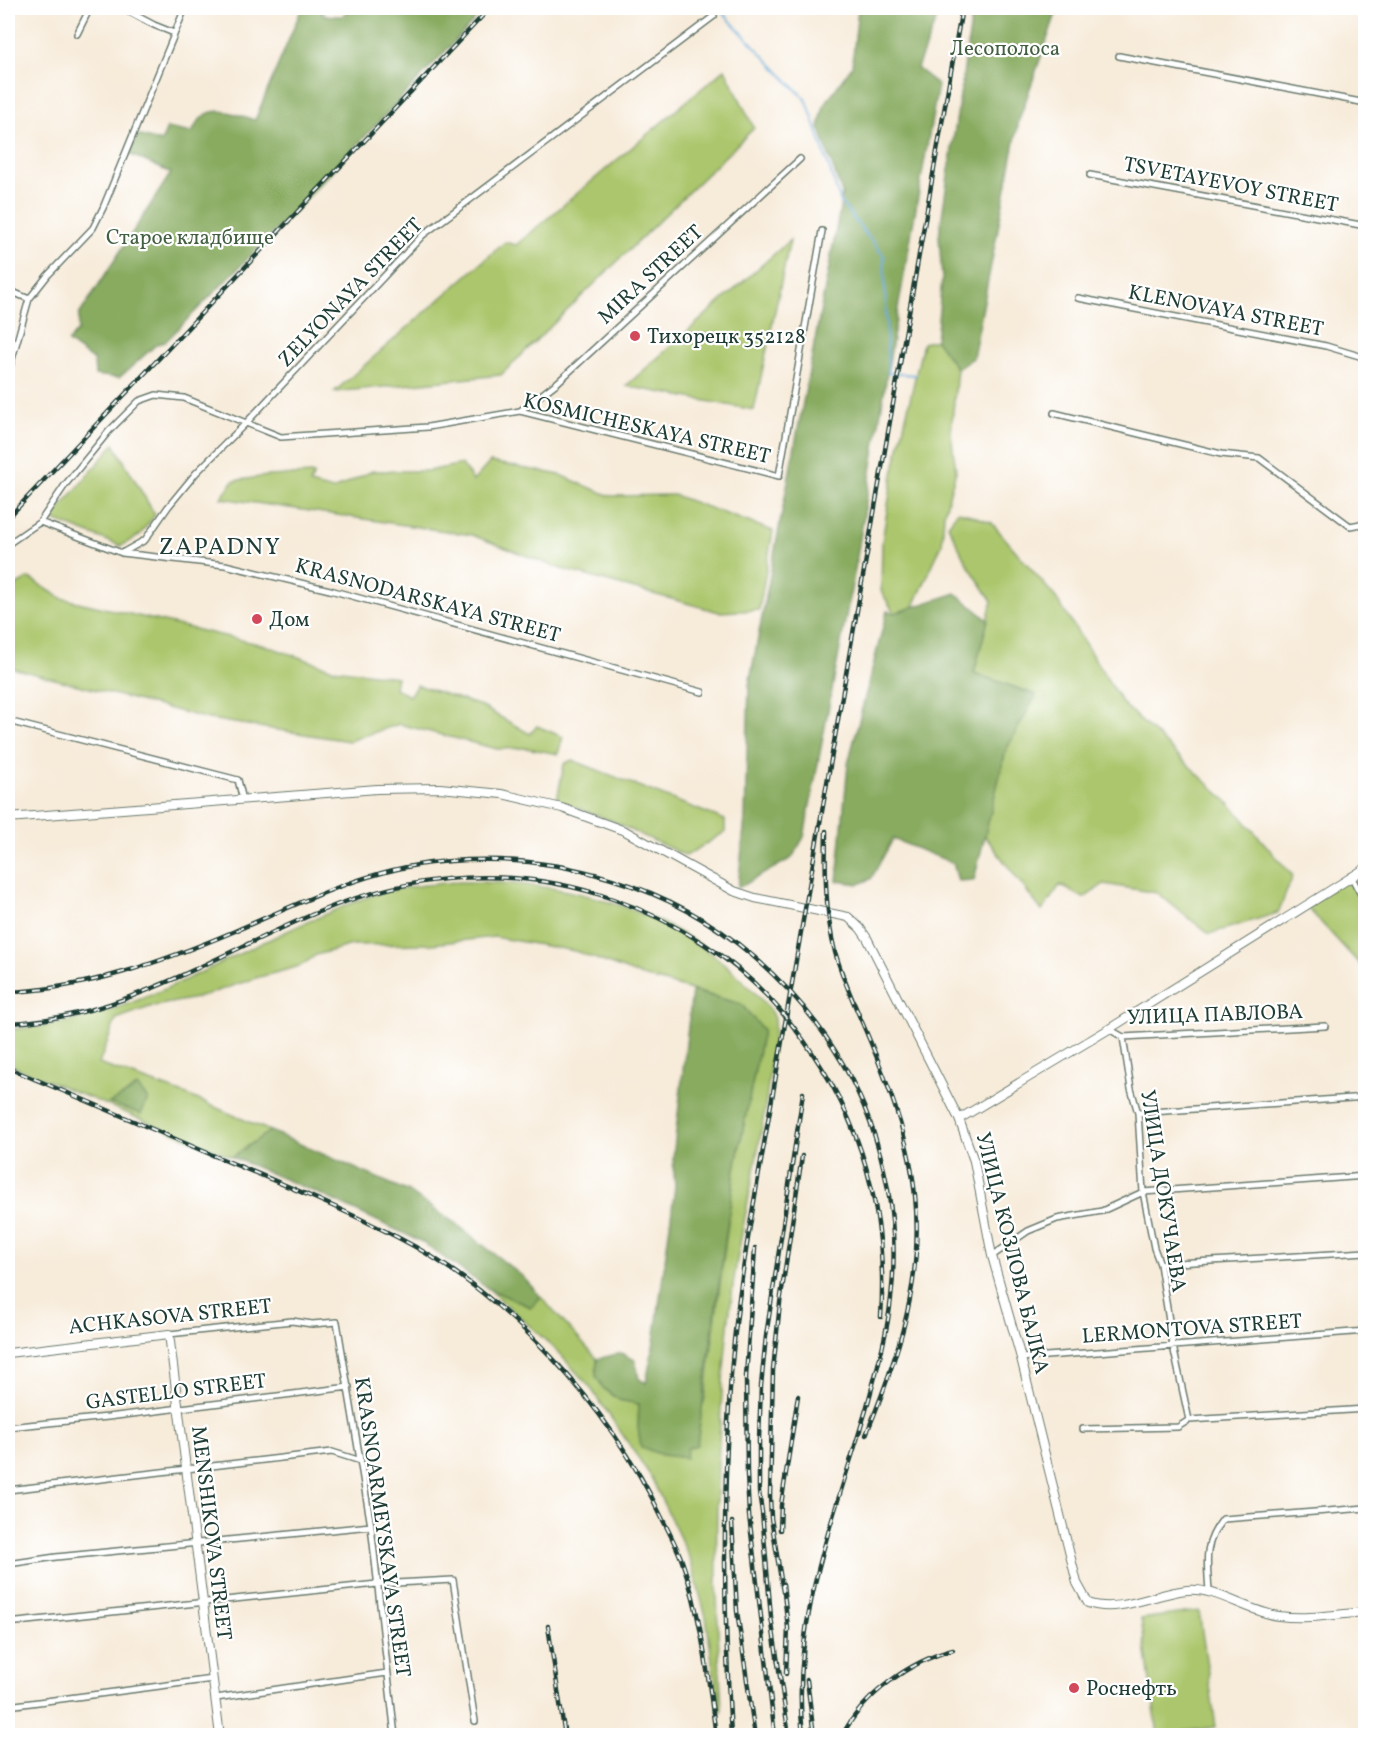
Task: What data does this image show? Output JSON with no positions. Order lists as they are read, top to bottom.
{
  "streets": {
    "main road": ["УЛИЦА КОЗЛОВА БАЛКА", "ACHKASOVA STREET", "MENSHIKOVA STREET"],
    "street": [
      "TSVETAYEVOY STREET",
      "MIRA STREET",
      "ZELYONAYA STREET",
      "KLENOVAYA STREET",
      "KOSMICHESKAYA STREET",
      "KRASNODARSKAYA STREET",
      "УЛИЦА ПАВЛОВА",
      "УЛИЦА ДОКУЧАЕВА",
      "LERMONTOVA STREET",
      "GASTELLO STREET",
      "KRASNOARMEYSKAYA STREET"
    ]
  },
  "crossings": [
    ["MIRA STREET", "KOSMICHESKAYA STREET"],
    ["ZELYONAYA STREET", "KOSMICHESKAYA STREET"],
    ["ZELYONAYA STREET", "KRASNODARSKAYA STREET"],
    ["KOSMICHESKAYA STREET", "KRASNODARSKAYA STREET"],
    ["УЛИЦА ПАВЛОВА", "УЛИЦА ДОКУЧАЕВА"],
    ["УЛИЦА ДОКУЧАЕВА", "LERMONTOVA STREET"],
    ["УЛИЦА КОЗЛОВА БАЛКА", "LERMONTOVA STREET"],
    ["ACHKASOVA STREET", "KRASNOARMEYSKAYA STREET"],
    ["ACHKASOVA STREET", "MENSHIKOVA STREET"],
    ["GASTELLO STREET", "KRASNOARMEYSKAYA STREET"],
    ["GASTELLO STREET", "MENSHIKOVA STREET"]
  ],
  "districts": ["ZAPADNY"],
  "parks": ["Лесополоса", "Старое кладбище"],
  "places": ["Тихорецк 352128", "Дом", "Роснефть"]
}
